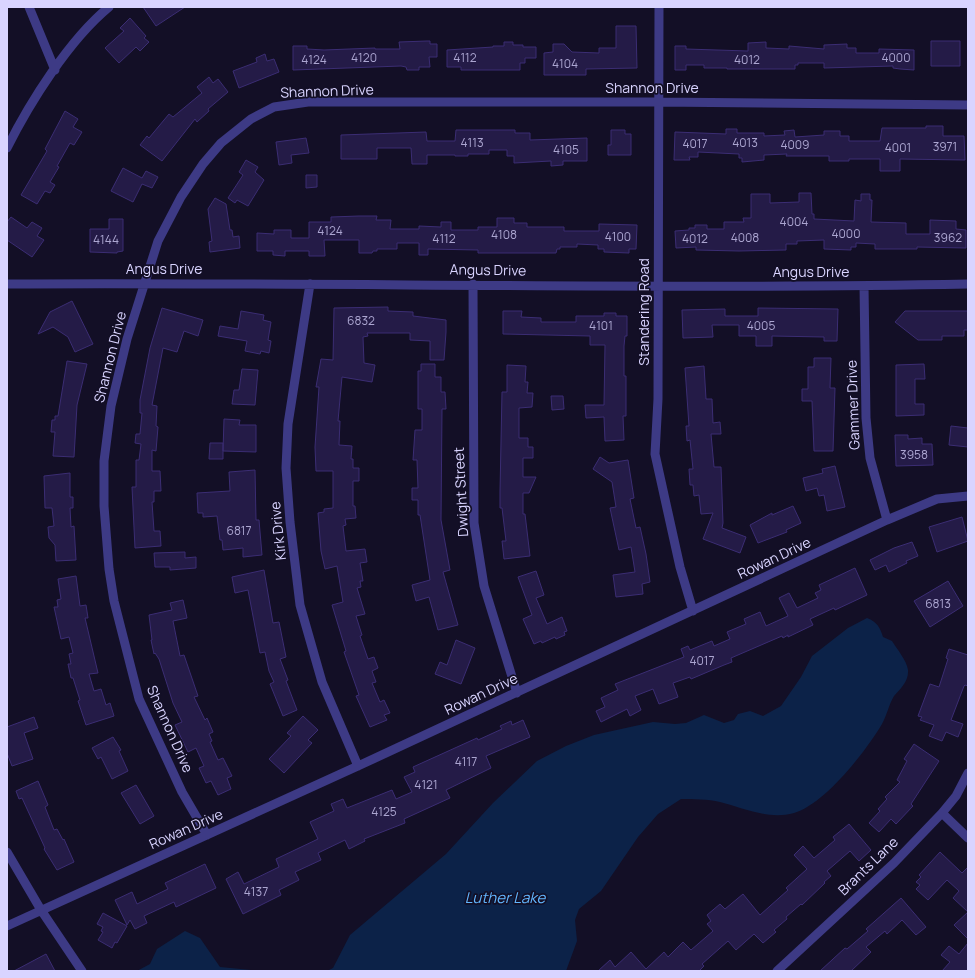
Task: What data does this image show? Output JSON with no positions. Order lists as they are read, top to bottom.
{
  "streets": {
    "street": [
      "Shannon Drive",
      "Angus Drive",
      "Standering Road",
      "Gammer Drive",
      "Dwight Street",
      "Kirk Drive",
      "Rowan Drive",
      "Brants Lane"
    ]
  },
  "crossings": [
    ["Shannon Drive", "Angus Drive"],
    ["Shannon Drive", "Standering Road"],
    ["Shannon Drive", "Rowan Drive"],
    ["Angus Drive", "Standering Road"],
    ["Angus Drive", "Gammer Drive"],
    ["Angus Drive", "Dwight Street"],
    ["Angus Drive", "Kirk Drive"],
    ["Standering Road", "Rowan Drive"],
    ["Gammer Drive", "Rowan Drive"],
    ["Dwight Street", "Rowan Drive"],
    ["Kirk Drive", "Rowan Drive"]
  ],
  "water": ["Luther Lake"],
  "house_numbers": [
    "4120",
    "4112",
    "4000",
    "4124",
    "4012",
    "4104",
    "4113",
    "4013",
    "4017",
    "4009",
    "3971",
    "4001",
    "4105",
    "4004",
    "4124",
    "4000",
    "4108",
    "4100",
    "4008",
    "3962",
    "4112",
    "4012",
    "4144",
    "6832",
    "4101",
    "4005",
    "3958",
    "6817",
    "6813",
    "4017",
    "4117",
    "4121",
    "4125",
    "4137"
  ]
}
